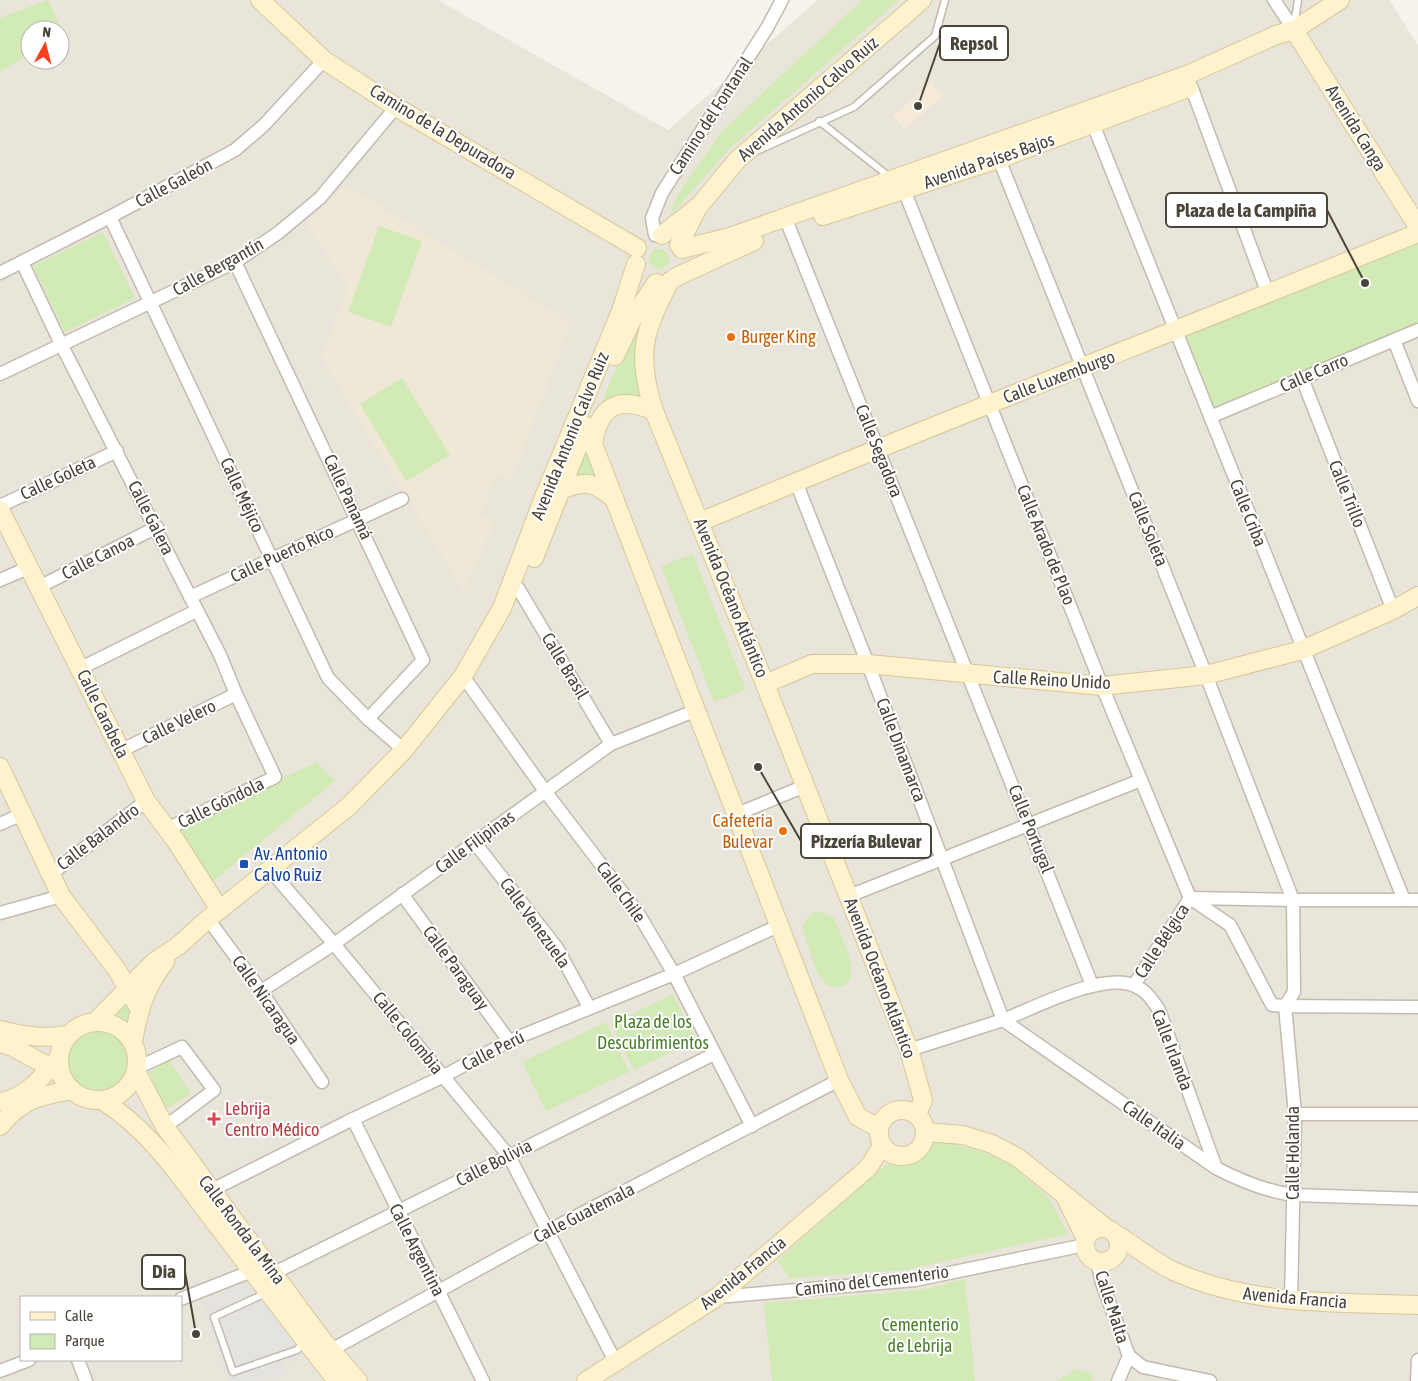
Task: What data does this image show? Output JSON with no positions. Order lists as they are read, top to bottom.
{
  "streets": {
    "street": [
      "Avenida Antonio Calvo Ruiz",
      "Camino del Fontanal",
      "Avenida Canga",
      "Camino de la Depuradora",
      "Avenida Países Bajos",
      "Calle Galeón",
      "Calle Bergantín",
      "Calle Carro",
      "Calle Luxemburgo",
      "Calle Segadora",
      "Calle Goleta",
      "Calle Trillo",
      "Calle Méjico",
      "Calle Panamá",
      "Calle Criba",
      "Calle Galera",
      "Calle Soleta",
      "Calle Arado de Plao",
      "Calle Puerto Rico",
      "Calle Canoa",
      "Avenida Océano Atlántico",
      "Calle Brasil",
      "Calle Reino Unido",
      "Calle Carabela",
      "Calle Velero",
      "Calle Dinamarca",
      "Calle Góndola",
      "Calle Portugal",
      "Calle Balandro",
      "Calle Filipinas",
      "Calle Chile",
      "Calle Venezuela",
      "Calle Bélgica",
      "Calle Paraguay",
      "Calle Nicaragua",
      "Calle Colombia",
      "Calle Irlanda",
      "Calle Perú",
      "Calle Italia",
      "Calle Holanda",
      "Calle Bolivia",
      "Calle Guatemala",
      "Calle Ronda la Mina",
      "Calle Argentina",
      "Avenida Francia",
      "Camino del Cementerio",
      "Calle Malta"
    ]
  },
  "crossings": [
    ["Avenida Antonio Calvo Ruiz", "Camino del Fontanal"],
    ["Avenida Antonio Calvo Ruiz", "Camino de la Depuradora"],
    ["Avenida Antonio Calvo Ruiz", "Avenida Países Bajos"],
    ["Avenida Antonio Calvo Ruiz", "Calle Méjico"],
    ["Avenida Antonio Calvo Ruiz", "Avenida Océano Atlántico"],
    ["Avenida Antonio Calvo Ruiz", "Calle Brasil"],
    ["Avenida Antonio Calvo Ruiz", "Calle Carabela"],
    ["Avenida Antonio Calvo Ruiz", "Calle Chile"],
    ["Avenida Antonio Calvo Ruiz", "Calle Nicaragua"],
    ["Avenida Antonio Calvo Ruiz", "Calle Colombia"],
    ["Avenida Antonio Calvo Ruiz", "Calle Ronda la Mina"],
    ["Camino del Fontanal", "Camino de la Depuradora"],
    ["Camino del Fontanal", "Avenida Países Bajos"],
    ["Camino del Fontanal", "Avenida Océano Atlántico"],
    ["Avenida Canga", "Avenida Países Bajos"],
    ["Camino de la Depuradora", "Avenida Países Bajos"],
    ["Camino de la Depuradora", "Calle Galeón"],
    ["Camino de la Depuradora", "Calle Bergantín"],
    ["Camino de la Depuradora", "Avenida Océano Atlántico"],
    ["Avenida Países Bajos", "Calle Segadora"],
    ["Avenida Países Bajos", "Calle Criba"],
    ["Avenida Países Bajos", "Calle Soleta"],
    ["Avenida Países Bajos", "Calle Arado de Plao"],
    ["Avenida Países Bajos", "Avenida Océano Atlántico"],
    ["Calle Galeón", "Calle Méjico"],
    ["Calle Galeón", "Calle Galera"],
    ["Calle Bergantín", "Calle Méjico"],
    ["Calle Bergantín", "Calle Panamá"],
    ["Calle Bergantín", "Calle Galera"],
    ["Calle Carro", "Calle Trillo"],
    ["Calle Carro", "Calle Criba"],
    ["Calle Luxemburgo", "Calle Segadora"],
    ["Calle Luxemburgo", "Calle Criba"],
    ["Calle Luxemburgo", "Calle Soleta"],
    ["Calle Luxemburgo", "Calle Arado de Plao"],
    ["Calle Luxemburgo", "Avenida Océano Atlántico"],
    ["Calle Luxemburgo", "Calle Dinamarca"],
    ["Calle Segadora", "Calle Reino Unido"],
    ["Calle Segadora", "Calle Portugal"],
    ["Calle Goleta", "Calle Galera"],
    ["Calle Goleta", "Calle Carabela"],
    ["Calle Trillo", "Calle Reino Unido"],
    ["Calle Méjico", "Calle Panamá"],
    ["Calle Méjico", "Calle Puerto Rico"],
    ["Calle Panamá", "Calle Puerto Rico"],
    ["Calle Criba", "Calle Reino Unido"],
    ["Calle Galera", "Calle Puerto Rico"],
    ["Calle Galera", "Calle Canoa"],
    ["Calle Galera", "Calle Velero"],
    ["Calle Galera", "Calle Góndola"],
    ["Calle Soleta", "Calle Reino Unido"],
    ["Calle Arado de Plao", "Calle Reino Unido"],
    ["Calle Arado de Plao", "Calle Bélgica"],
    ["Calle Canoa", "Calle Carabela"],
    ["Avenida Océano Atlántico", "Calle Reino Unido"],
    ["Avenida Océano Atlántico", "Avenida Francia"],
    ["Calle Brasil", "Calle Filipinas"],
    ["Calle Reino Unido", "Calle Dinamarca"],
    ["Calle Reino Unido", "Calle Portugal"],
    ["Calle Carabela", "Calle Velero"],
    ["Calle Carabela", "Calle Góndola"],
    ["Calle Carabela", "Calle Balandro"],
    ["Calle Carabela", "Calle Nicaragua"],
    ["Calle Dinamarca", "Calle Italia"],
    ["Calle Filipinas", "Calle Chile"],
    ["Calle Filipinas", "Calle Venezuela"],
    ["Calle Filipinas", "Calle Paraguay"],
    ["Calle Filipinas", "Calle Nicaragua"],
    ["Calle Filipinas", "Calle Colombia"],
    ["Calle Chile", "Calle Perú"],
    ["Calle Chile", "Calle Bolivia"],
    ["Calle Chile", "Calle Guatemala"],
    ["Calle Venezuela", "Calle Perú"],
    ["Calle Bélgica", "Calle Irlanda"],
    ["Calle Paraguay", "Calle Perú"],
    ["Calle Colombia", "Calle Perú"],
    ["Calle Colombia", "Calle Bolivia"],
    ["Calle Colombia", "Calle Guatemala"],
    ["Calle Colombia", "Avenida Francia"],
    ["Calle Irlanda", "Calle Italia"],
    ["Calle Perú", "Calle Ronda la Mina"],
    ["Calle Perú", "Calle Argentina"],
    ["Calle Italia", "Calle Holanda"],
    ["Calle Holanda", "Avenida Francia"],
    ["Calle Bolivia", "Calle Ronda la Mina"],
    ["Calle Bolivia", "Calle Argentina"],
    ["Calle Guatemala", "Calle Ronda la Mina"],
    ["Calle Guatemala", "Calle Argentina"],
    ["Avenida Francia", "Camino del Cementerio"],
    ["Avenida Francia", "Calle Malta"],
    ["Camino del Cementerio", "Calle Malta"]
  ],
  "parks": ["Plaza de los Descubrimientos", "Cementerio de Lebrija"],
  "places": {
    "other": [
      "Repsol",
      "Plaza de la Campiña",
      "Burger King",
      "Pizzería Bulevar",
      "Cafetería Bulevar",
      "Dia"
    ],
    "transit": ["Av. Antonio Calvo Ruiz"],
    "health": ["Lebrija Centro Médico"]
  },
  "legend": ["Calle", "Parque"],
  "north": "top"
}
